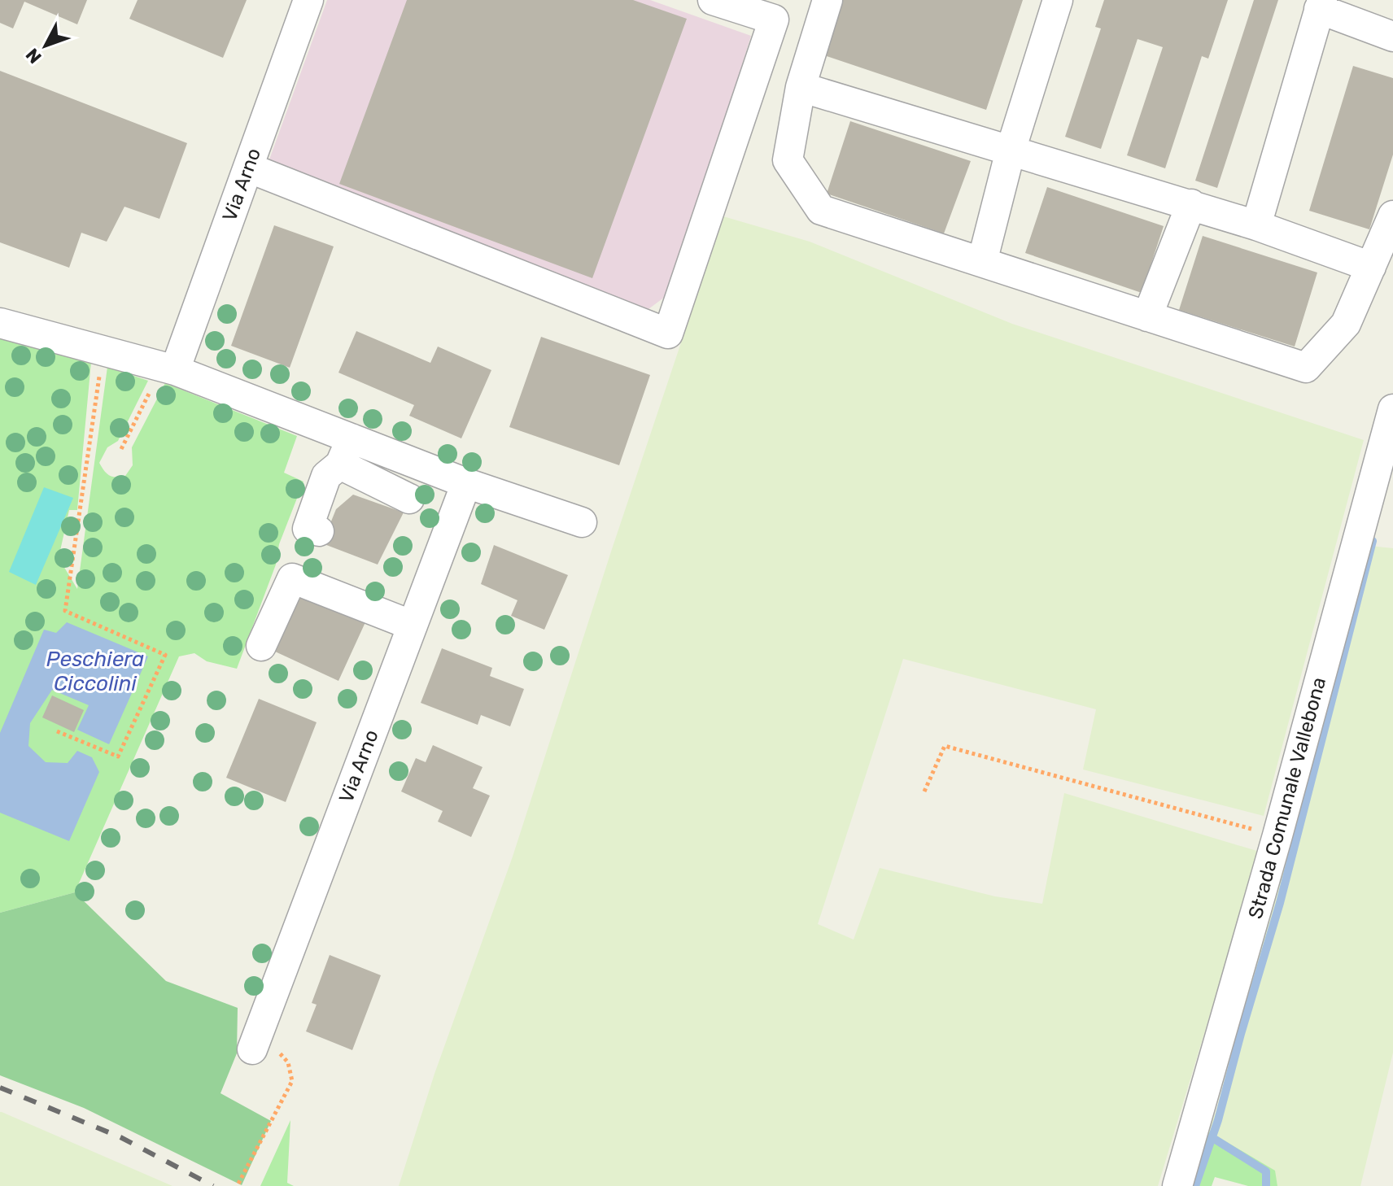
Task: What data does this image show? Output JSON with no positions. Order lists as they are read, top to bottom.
{
  "streets": {
    "street": ["Via Arno", "Strada Comunale Vallebona"]
  },
  "water": ["Peschiera Ciccolini"],
  "north": "bottom left"
}
